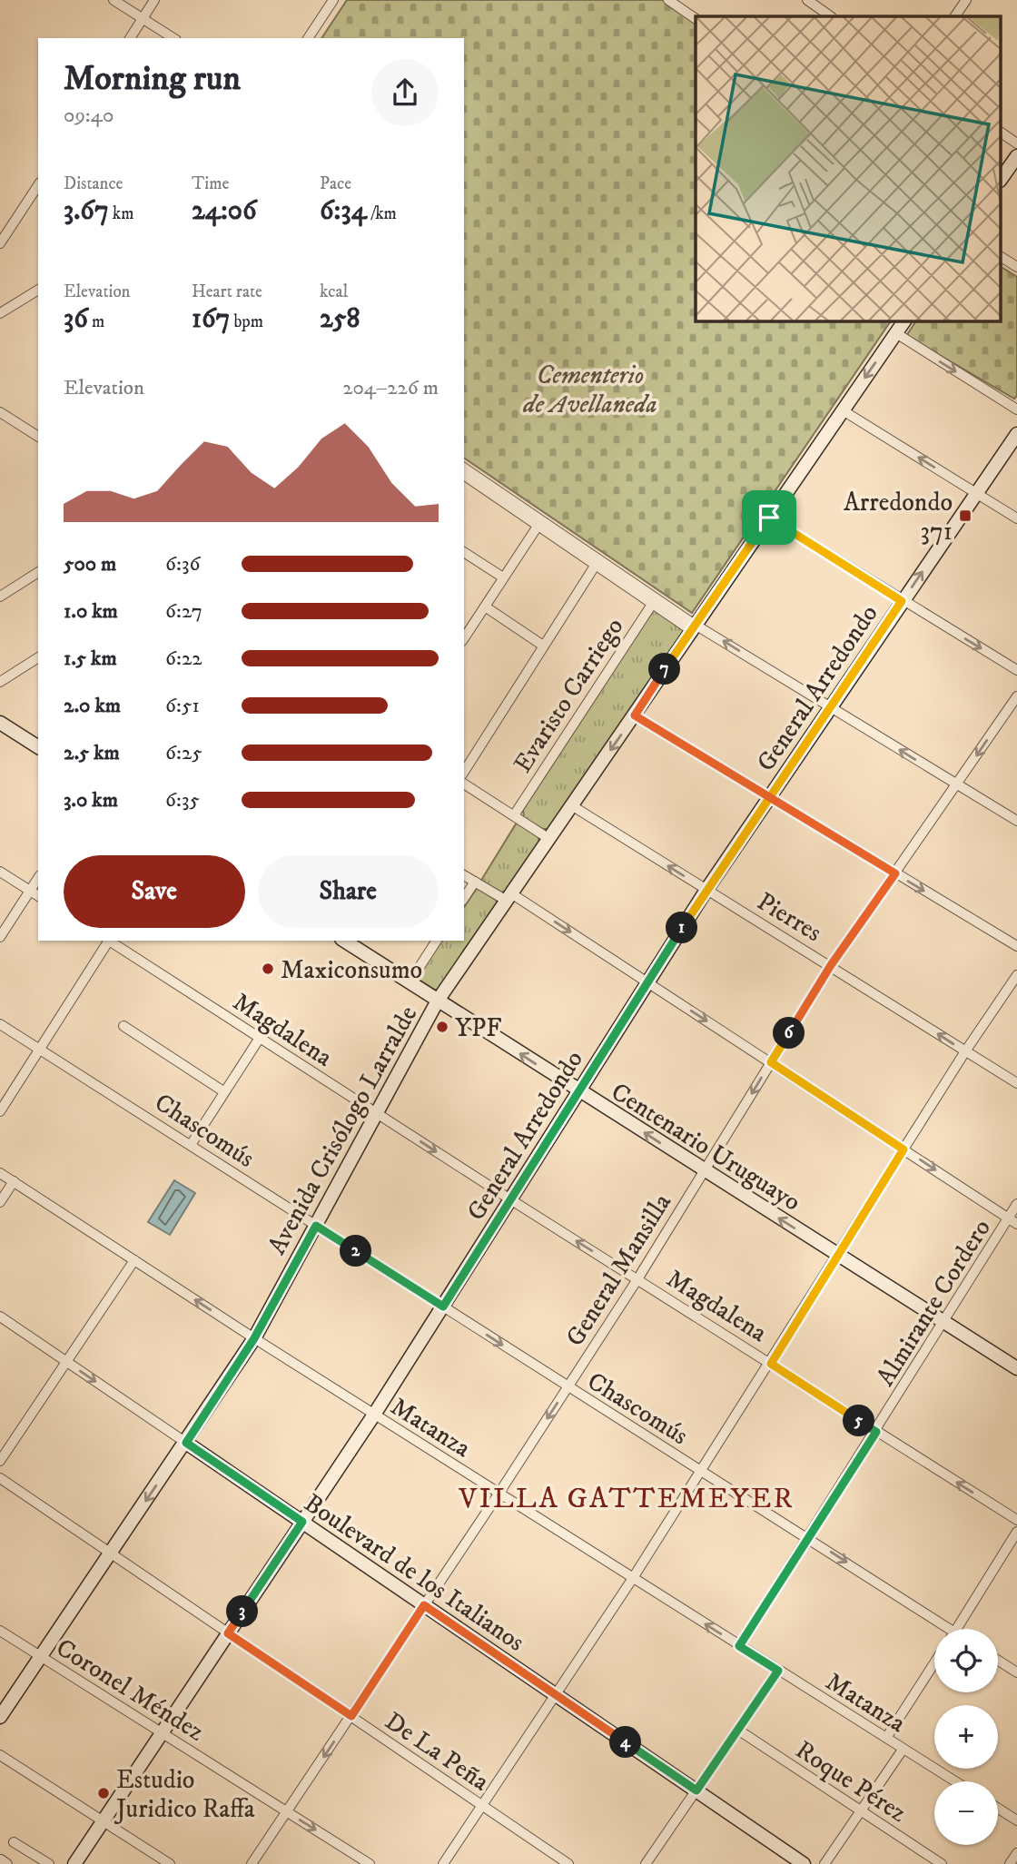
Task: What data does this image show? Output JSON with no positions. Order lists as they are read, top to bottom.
{
  "streets": {
    "street": [
      "General Arredondo",
      "Evaristo Carriego",
      "Pierres",
      "Magdalena",
      "Chascomús",
      "Avenida Crisólogo Larralde",
      "Centenario Uruguayo",
      "General Mansilla",
      "Almirante Cordero",
      "Matanza",
      "Boulevard de los Italianos",
      "Coronel Méndez",
      "De La Peña",
      "Roque Pérez"
    ]
  },
  "crossings": [
    ["General Arredondo", "Pierres"],
    ["General Arredondo", "Magdalena"],
    ["General Arredondo", "Chascomús"],
    ["General Arredondo", "Centenario Uruguayo"],
    ["General Arredondo", "Matanza"],
    ["General Arredondo", "Boulevard de los Italianos"],
    ["General Arredondo", "Coronel Méndez"],
    ["General Arredondo", "De La Peña"],
    ["Pierres", "Avenida Crisólogo Larralde"],
    ["Pierres", "General Mansilla"],
    ["Magdalena", "Avenida Crisólogo Larralde"],
    ["Magdalena", "General Mansilla"],
    ["Magdalena", "Almirante Cordero"],
    ["Chascomús", "Avenida Crisólogo Larralde"],
    ["Chascomús", "General Mansilla"],
    ["Chascomús", "Almirante Cordero"],
    ["Avenida Crisólogo Larralde", "Centenario Uruguayo"],
    ["Avenida Crisólogo Larralde", "Matanza"],
    ["Avenida Crisólogo Larralde", "Boulevard de los Italianos"],
    ["Avenida Crisólogo Larralde", "Coronel Méndez"],
    ["Avenida Crisólogo Larralde", "De La Peña"],
    ["Centenario Uruguayo", "General Mansilla"],
    ["Centenario Uruguayo", "Almirante Cordero"],
    ["General Mansilla", "Matanza"],
    ["General Mansilla", "Boulevard de los Italianos"],
    ["General Mansilla", "Coronel Méndez"],
    ["General Mansilla", "De La Peña"],
    ["Almirante Cordero", "Matanza"]
  ],
  "one_way": ["Pierres", "Centenario Uruguayo"],
  "districts": ["VILLA GATTEMEYER"],
  "parks": ["Cementerio de Avellaneda"],
  "places": {
    "transit": ["Arredondo 371"],
    "other": ["Maxiconsumo", "YPF", "Estudio Juridico Raffa"]
  },
  "page": {
    "heading": ["Morning run", "09:40"],
    "stats": [
      ["Distance", "3.67 km"],
      ["Time", "24:06"],
      ["Pace", "6:34 /km"],
      ["Elevation", "36 m"],
      ["Heart rate", "167 bpm"],
      ["kcal", "258"]
    ],
    "chart": ["Elevation", "204–226 m"],
    "list": [
      {
        "name": "500 m",
        "note": "6:36"
      },
      {
        "name": "1.0 km",
        "note": "6:27"
      },
      {
        "name": "1.5 km",
        "note": "6:22"
      },
      {
        "name": "2.0 km",
        "note": "6:51"
      },
      {
        "name": "2.5 km",
        "note": "6:25"
      },
      {
        "name": "3.0 km",
        "note": "6:35"
      }
    ],
    "pins": [
      "7",
      "1",
      "6",
      "2",
      "5",
      "3",
      "4"
    ],
    "buttons": ["Save", "Share"],
    "map_buttons": ["+", "−"]
  }
}
